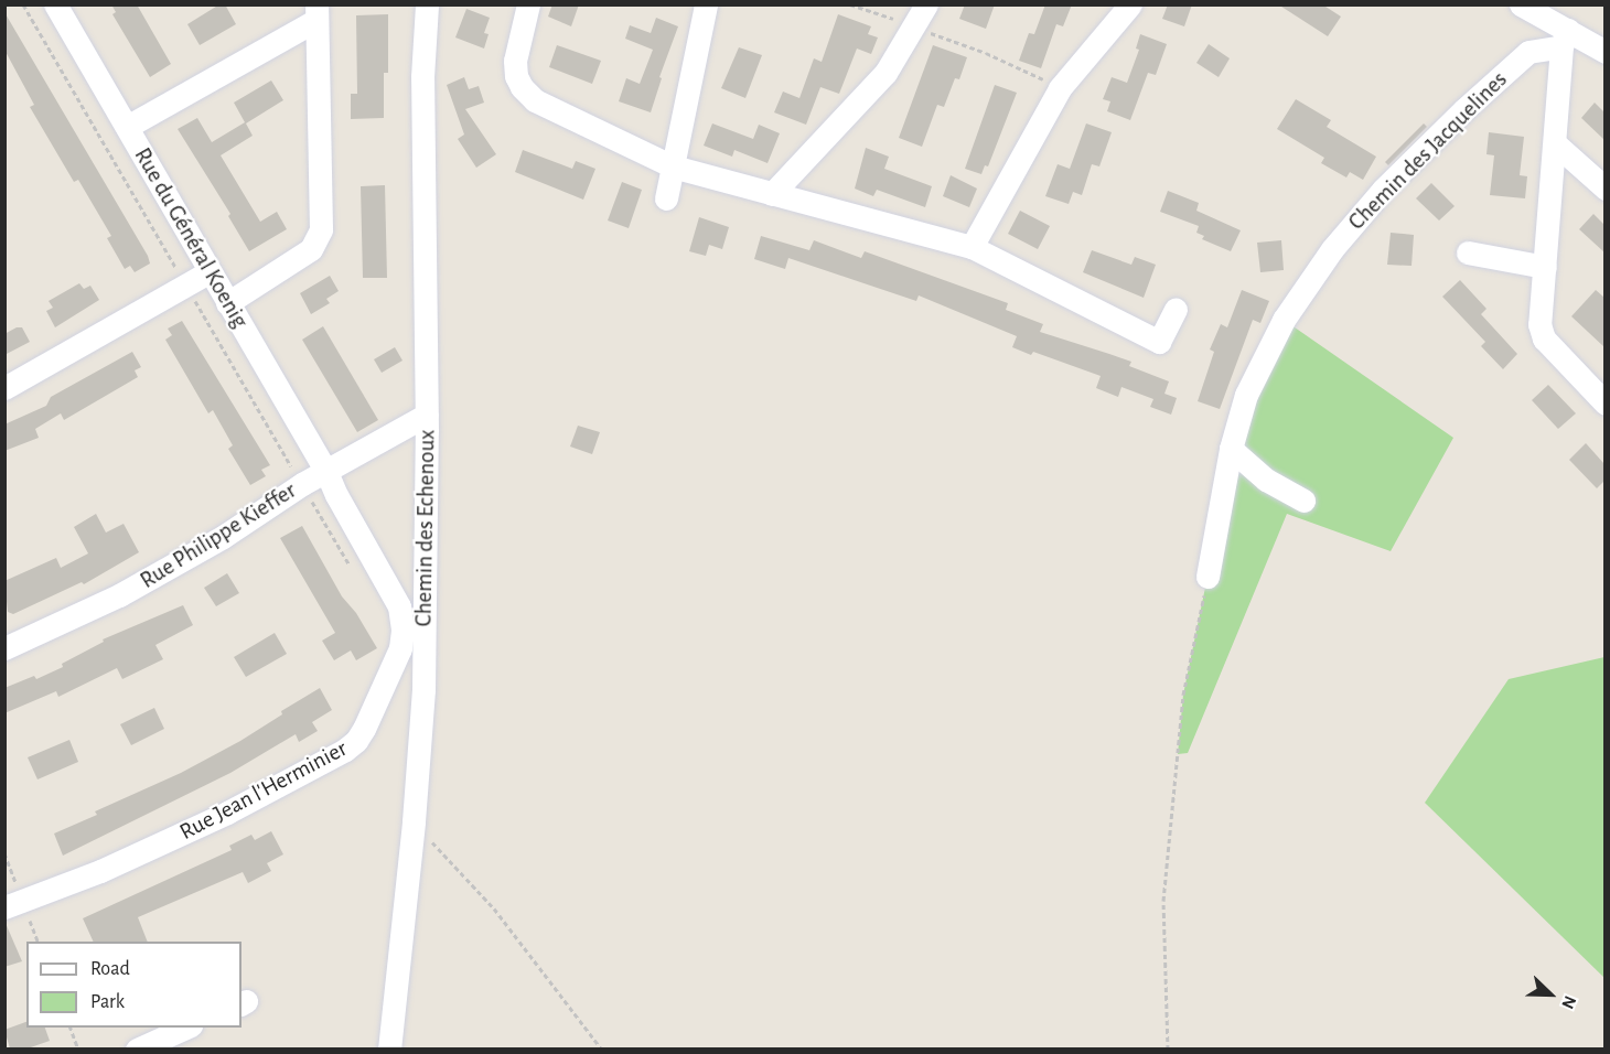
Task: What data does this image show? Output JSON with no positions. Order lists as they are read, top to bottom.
{
  "streets": {
    "street": [
      "Chemin des Jacquelines",
      "Rue du Général Koenig",
      "Chemin des Echenoux",
      "Rue Philippe Kieffer",
      "Rue Jean l'Herminier"
    ]
  },
  "crossings": [
    ["Rue du Général Koenig", "Rue Philippe Kieffer"],
    ["Rue du Général Koenig", "Rue Jean l'Herminier"],
    ["Chemin des Echenoux", "Rue Philippe Kieffer"],
    ["Rue Philippe Kieffer", "Rue Jean l'Herminier"]
  ],
  "legend": ["Road", "Park"],
  "north": "bottom right"
}
